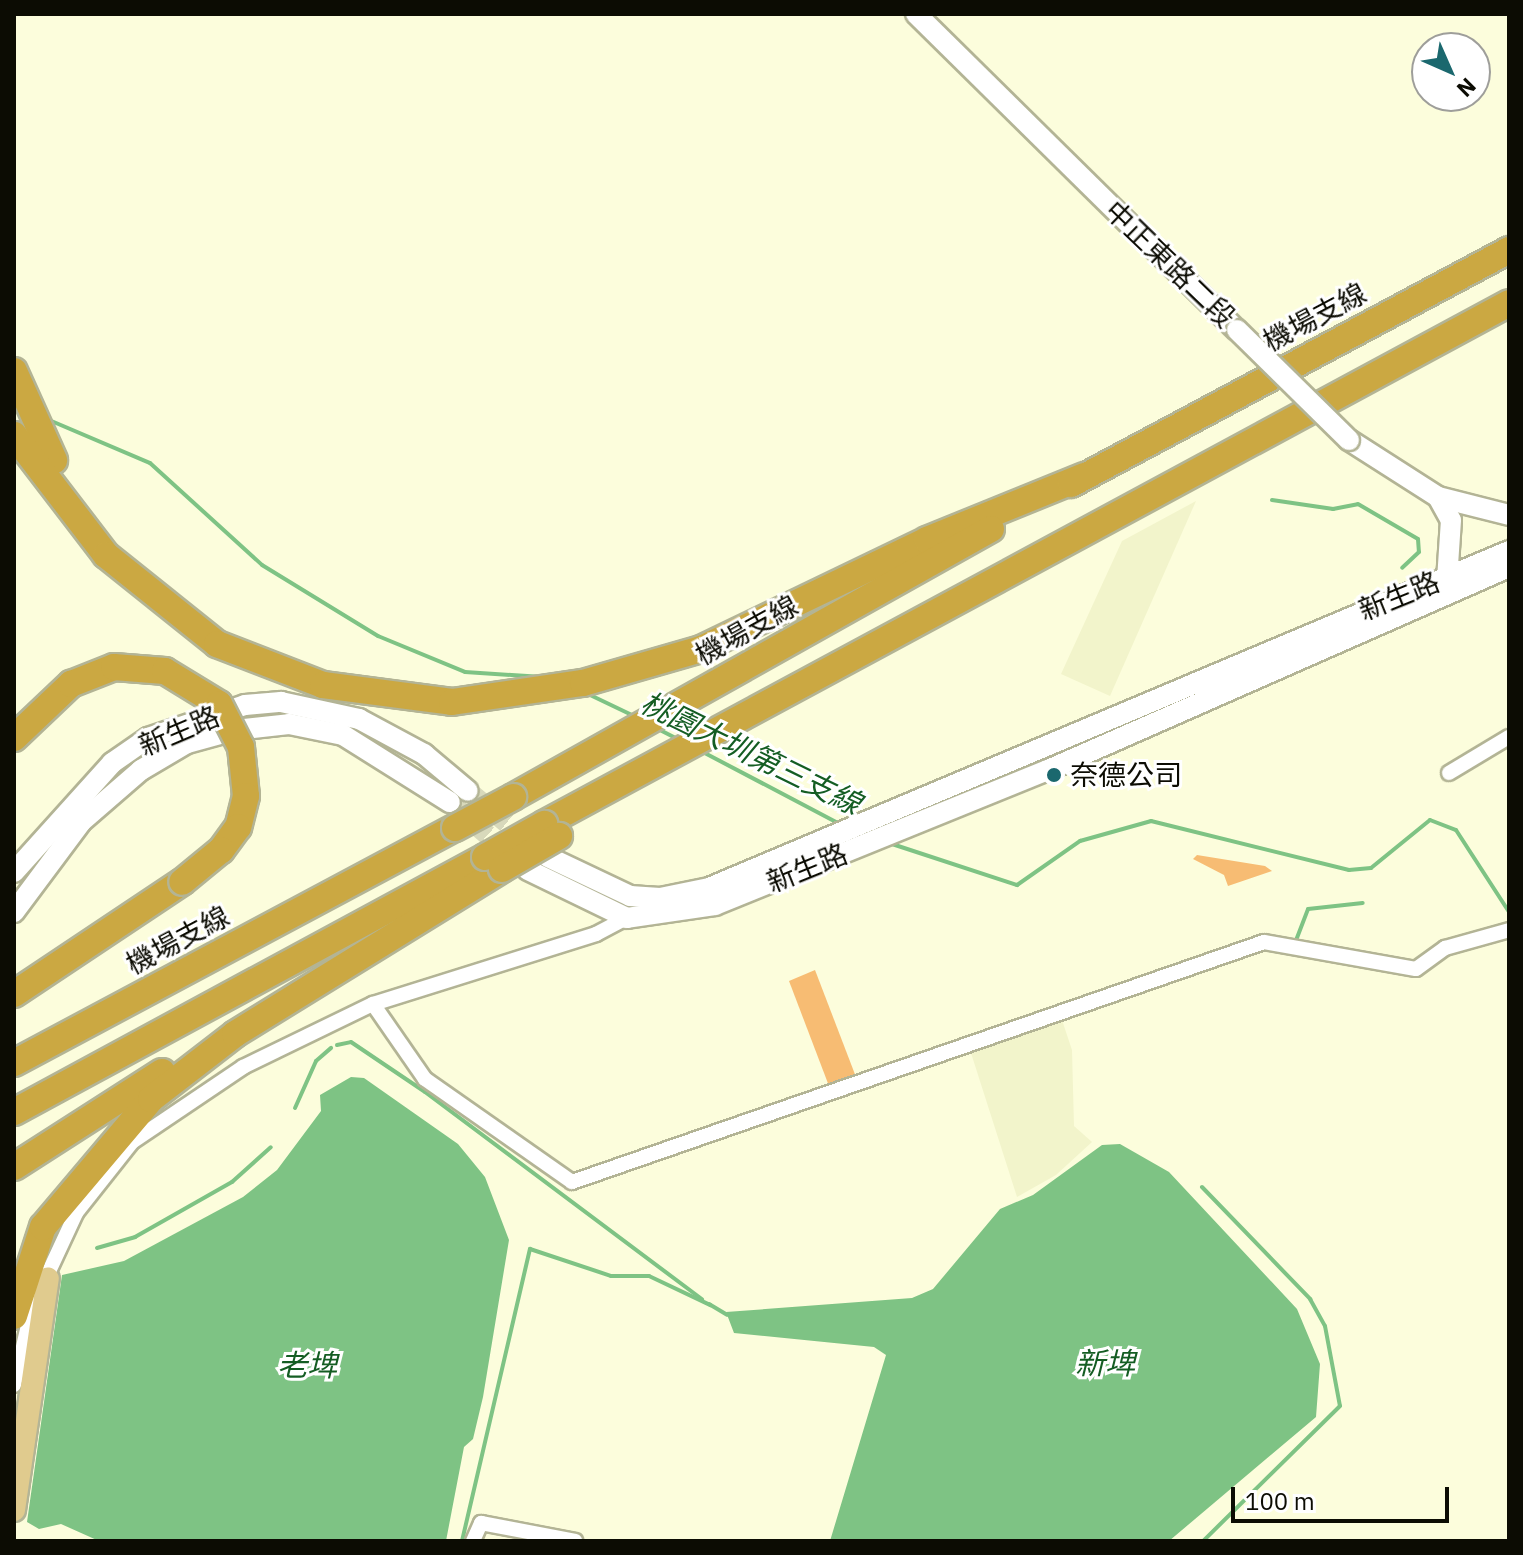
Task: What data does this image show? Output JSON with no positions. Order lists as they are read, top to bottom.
{
  "streets": {
    "highway": ["機場支線"],
    "main road": ["中正東路二段", "新生路"]
  },
  "crossings": [
    ["機場支線", "新生路"]
  ],
  "water": ["桃園大圳第三支線", "新埤", "老埤"],
  "places": ["奈德公司"],
  "scale_bar": "100 m",
  "north": "bottom right"
}
